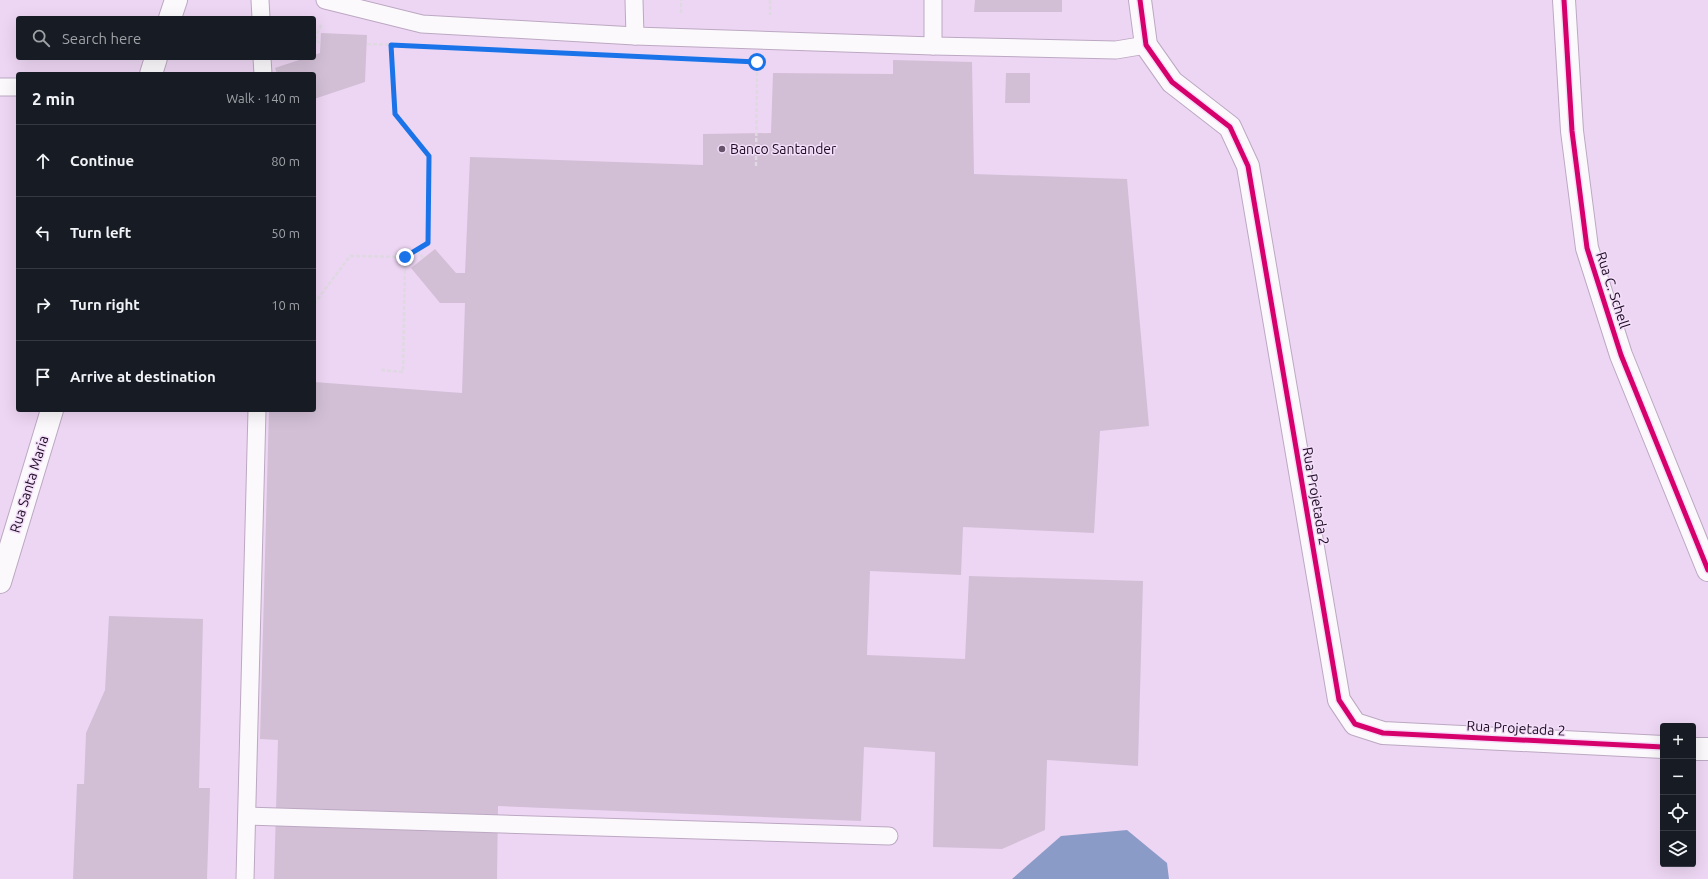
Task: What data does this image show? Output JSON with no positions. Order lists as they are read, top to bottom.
{
  "streets": {
    "street": ["Rua C. Schell", "Rua Santa Maria", "Rua Projetada 2"]
  },
  "places": ["Banco Santander"],
  "page": {
    "search": "Search here",
    "heading": ["2 min", "Walk · 140 m"],
    "list": [
      ["Continue", "80 m"],
      ["Turn left", "50 m"],
      ["Turn right", "10 m"],
      "Arrive at destination"
    ],
    "map_buttons": ["+", "−"]
  }
}
